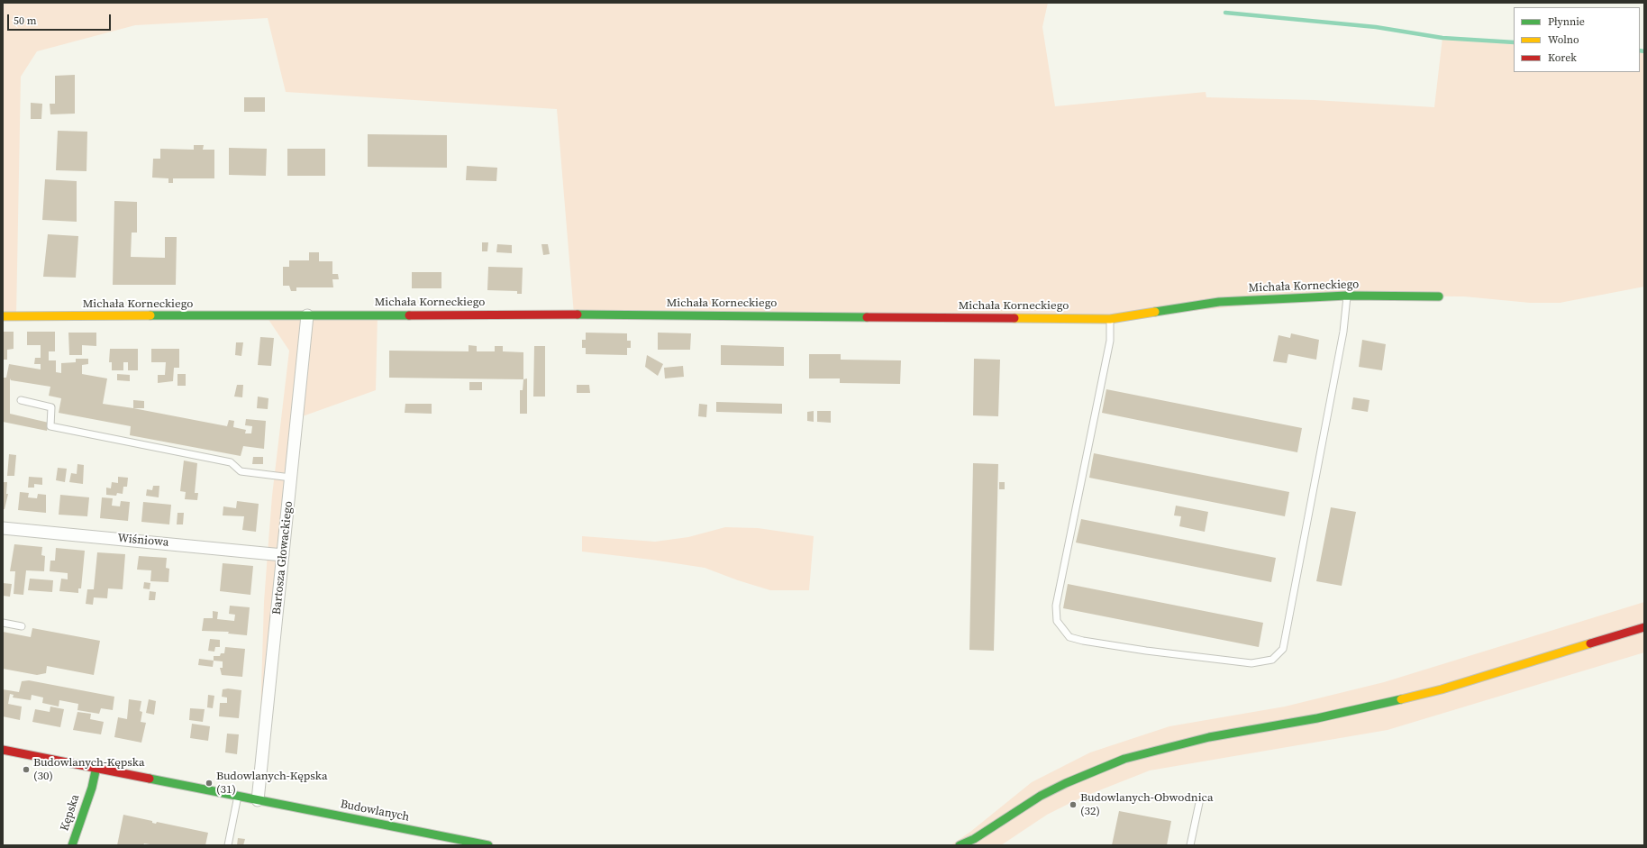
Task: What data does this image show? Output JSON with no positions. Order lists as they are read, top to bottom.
{
  "streets": {
    "street": [
      "Michała Korneckiego",
      "Wiśniowa",
      "Bartosza Głowackiego",
      "Budowlanych",
      "Kępska"
    ]
  },
  "crossings": [
    ["Michała Korneckiego", "Bartosza Głowackiego"],
    ["Wiśniowa", "Bartosza Głowackiego"],
    ["Bartosza Głowackiego", "Budowlanych"],
    ["Budowlanych", "Kępska"]
  ],
  "places": ["Budowlanych-Kępska (30)", "Budowlanych-Kępska (31)", "Budowlanych-Obwodnica (32)"],
  "legend": ["Płynnie", "Wolno", "Korek"],
  "scale_bar": "50 m"
}
